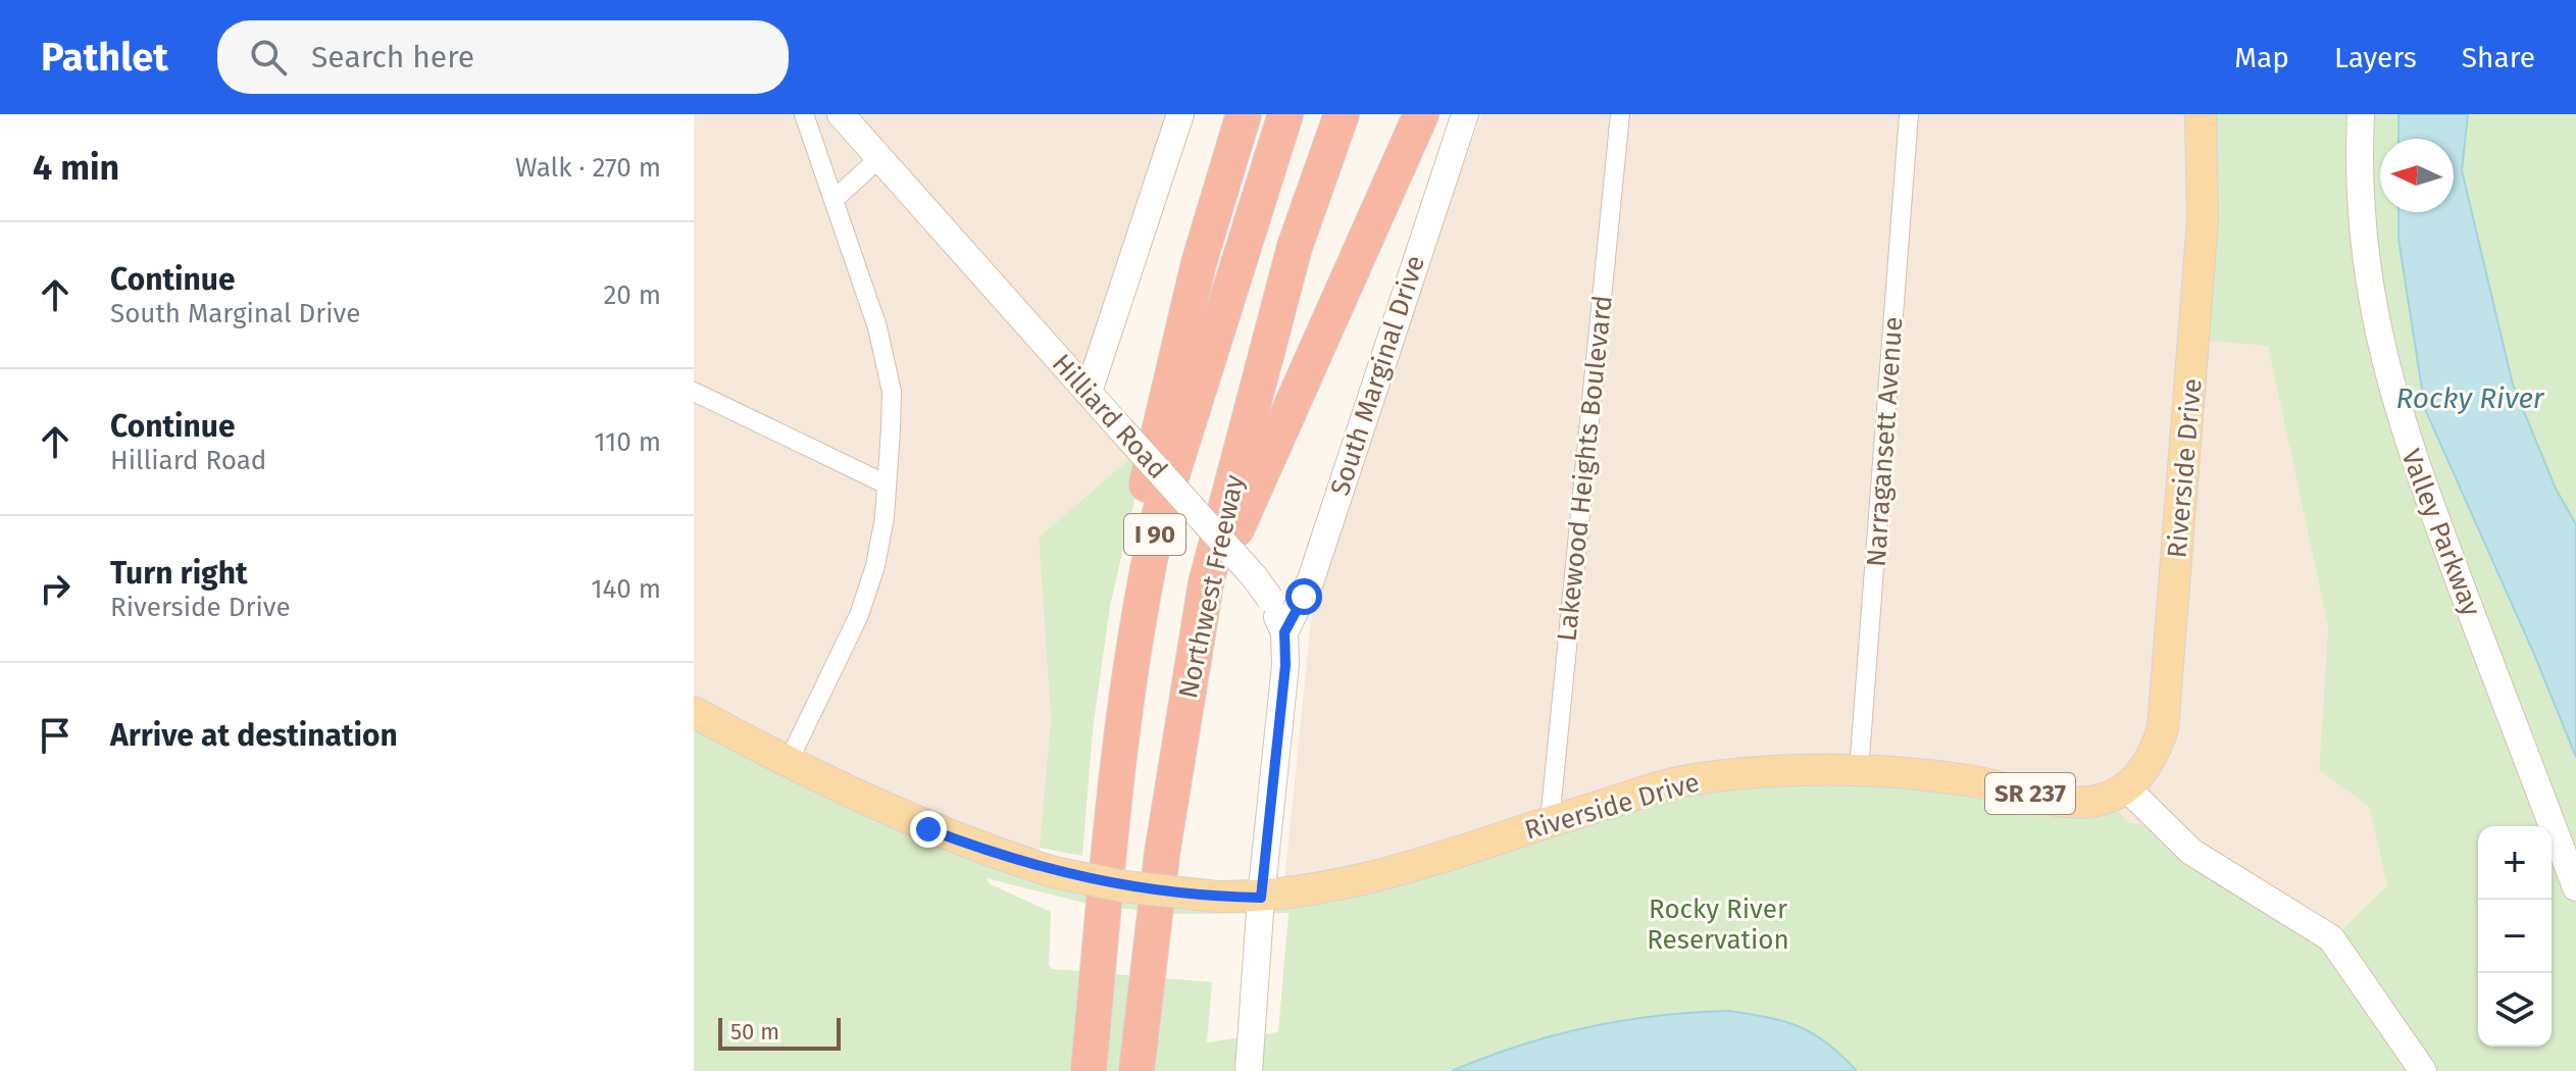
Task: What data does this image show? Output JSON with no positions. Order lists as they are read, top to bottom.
{
  "streets": {
    "highway": ["I 90", "Northwest Freeway"],
    "main road": [
      "South Marginal Drive",
      "Hilliard Road",
      "Riverside Drive",
      "Valley Parkway",
      "SR 237"
    ],
    "street": ["Narragansett Avenue", "Lakewood Heights Boulevard"]
  },
  "crossings": [
    ["South Marginal Drive", "Hilliard Road"],
    ["Hilliard Road", "Riverside Drive"],
    ["Narragansett Avenue", "Riverside Drive"],
    ["Lakewood Heights Boulevard", "Riverside Drive"]
  ],
  "water": ["Rocky River"],
  "parks": ["Rocky River Reservation"],
  "scale_bar": "50 m",
  "north": "left",
  "page": {
    "header": "Pathlet",
    "search": "Search here",
    "nav": ["Map", "Layers", "Share"],
    "heading": ["4 min", "Walk · 270 m"],
    "list": [
      ["Continue", "South Marginal Drive", "20 m"],
      ["Continue", "Hilliard Road", "110 m"],
      ["Turn right", "Riverside Drive", "140 m"],
      "Arrive at destination"
    ],
    "map_buttons": ["+", "−"],
    "scale": "50 m"
  }
}
